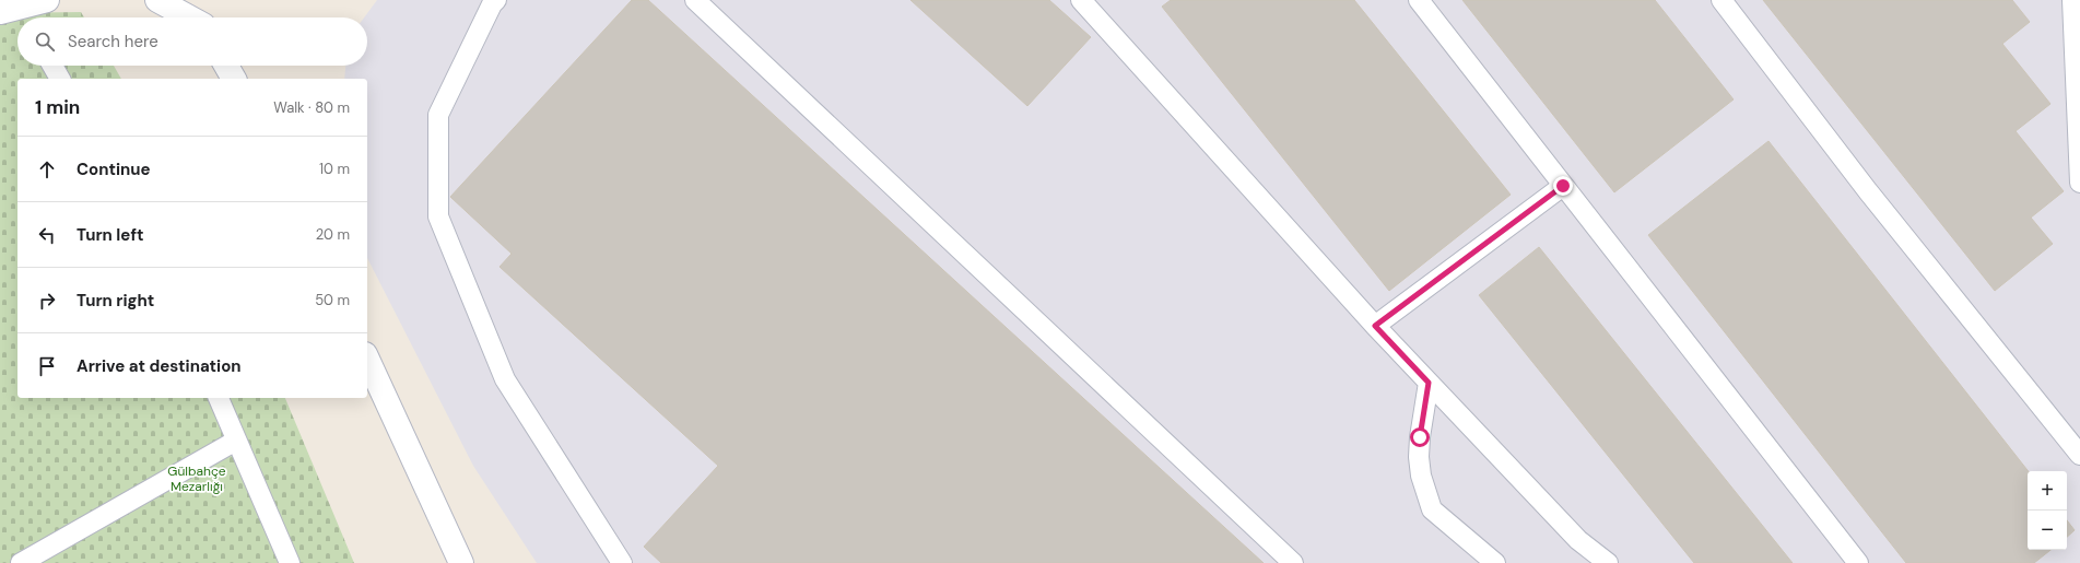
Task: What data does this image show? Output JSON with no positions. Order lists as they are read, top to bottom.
{
  "parks": ["Gülbahçe Mezarlığı"],
  "page": {
    "search": "Search here",
    "heading": ["1 min", "Walk · 80 m"],
    "list": [
      ["Continue", "10 m"],
      ["Turn left", "20 m"],
      ["Turn right", "50 m"],
      "Arrive at destination"
    ],
    "map_buttons": ["+", "−"]
  }
}
